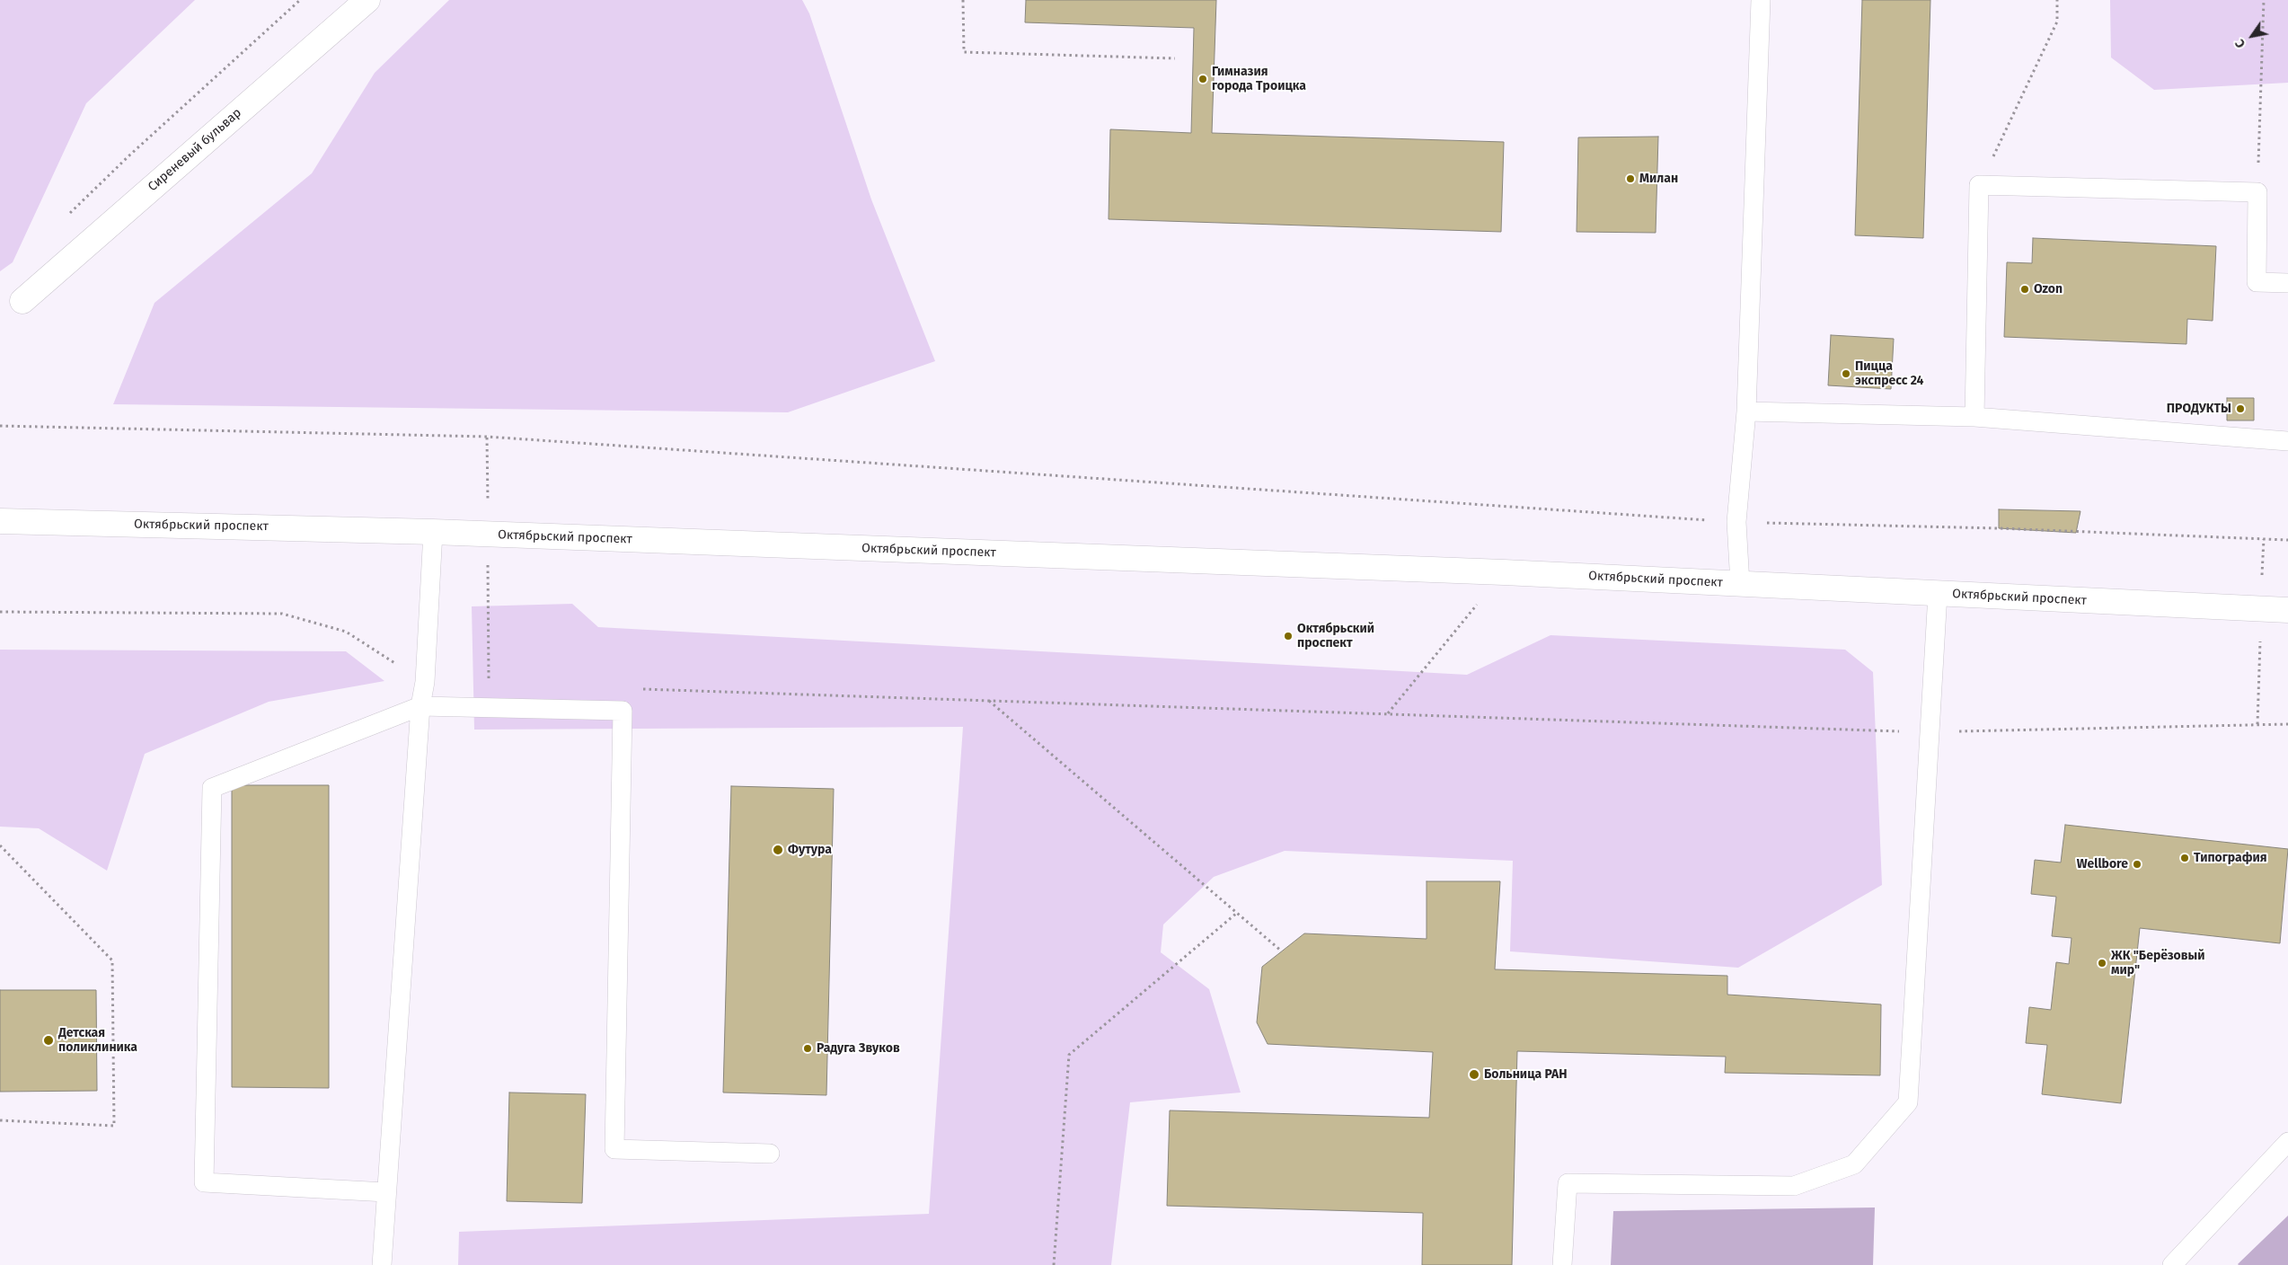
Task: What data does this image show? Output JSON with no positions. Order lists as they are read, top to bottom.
{
  "streets": {
    "main road": ["Сиреневый бульвар", "Октябрьский проспект"]
  },
  "places": [
    "Гимназия города Троицка",
    "Милан",
    "Ozon",
    "Пицца экспресс 24",
    "ПРОДУКТЫ",
    "Октябрьский проспект",
    "Футура",
    "Типография",
    "Wellbore",
    "ЖК \"Берёзовый мир\"",
    "Детская поликлиника",
    "Радуга Звуков",
    "Больница РАН"
  ],
  "north": "bottom left"
}
